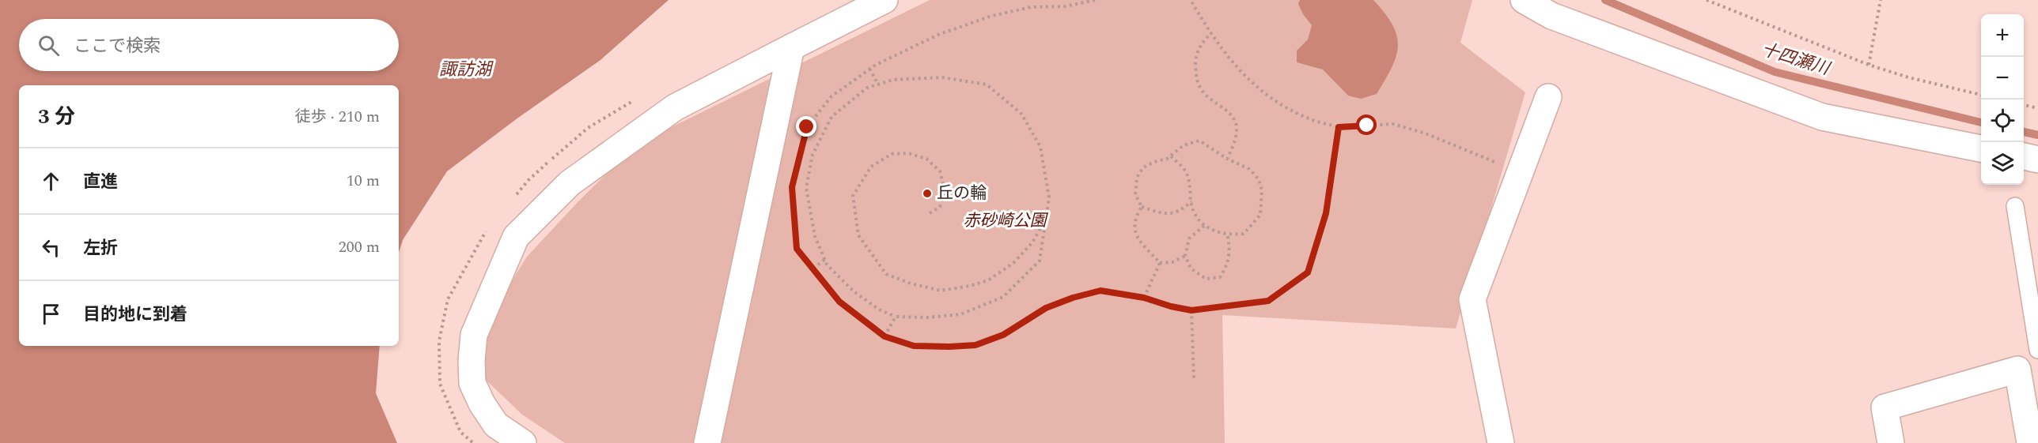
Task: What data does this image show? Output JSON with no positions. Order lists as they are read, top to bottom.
{
  "water": ["十四瀬川", "諏訪湖"],
  "parks": ["赤砂崎公園"],
  "places": ["丘の輪"],
  "page": {
    "map_buttons": ["+", "−"],
    "search": "ここで検索",
    "heading": ["3 分", "徒歩 · 210 m"],
    "list": [
      ["直進", "10 m"],
      ["左折", "200 m"],
      "目的地に到着"
    ]
  }
}
